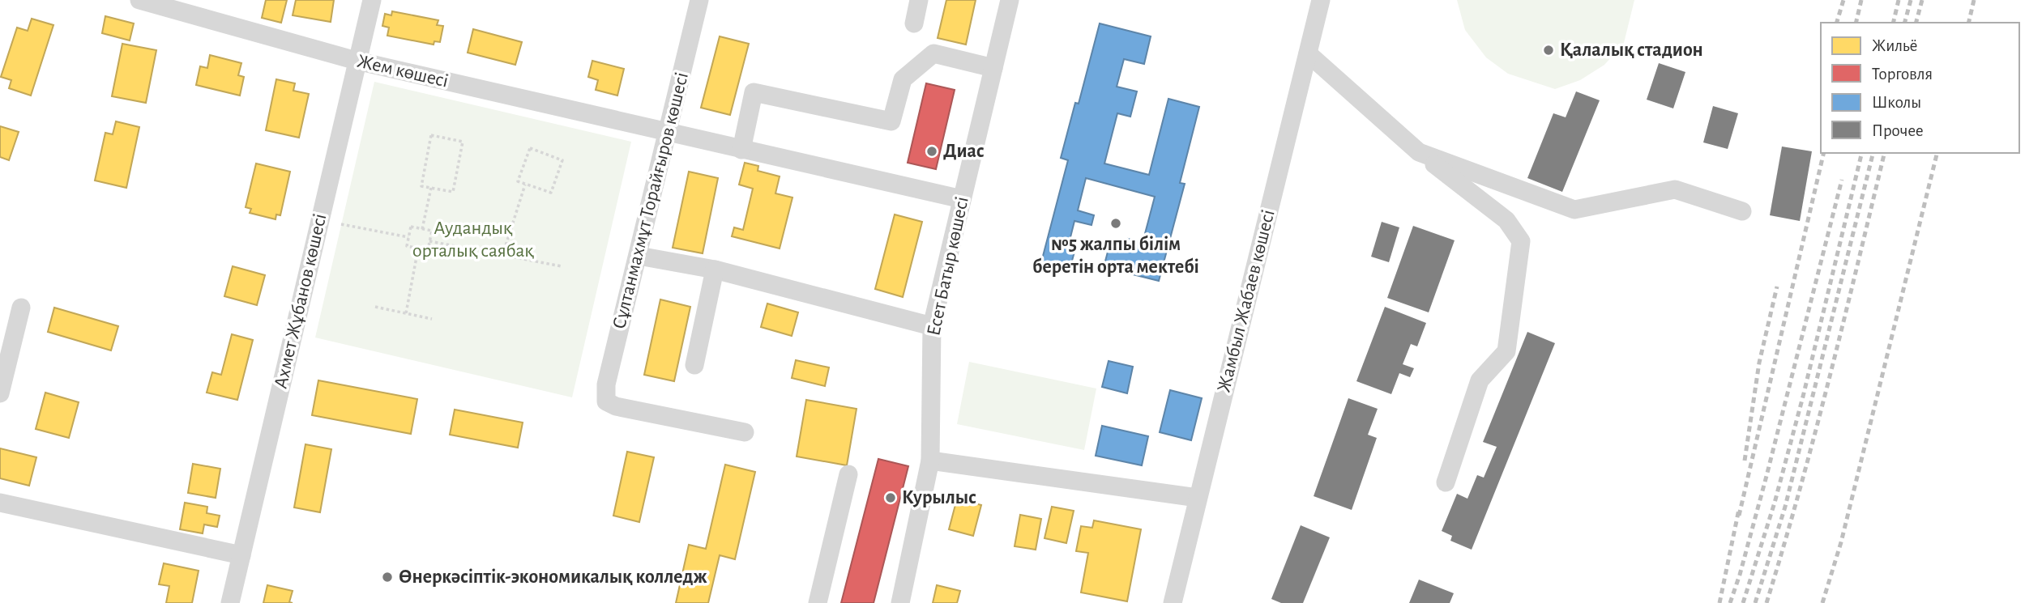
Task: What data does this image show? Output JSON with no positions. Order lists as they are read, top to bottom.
{
  "streets": {
    "street": [
      "Жем көшесі",
      "Сұлтанмахмұт Торайғыров көшесі",
      "Есет Батыр көшесі",
      "Ахмет Жұбанов көшесі",
      "Жамбыл Жабаев көшесі"
    ]
  },
  "crossings": [
    ["Жем көшесі", "Сұлтанмахмұт Торайғыров көшесі"],
    ["Жем көшесі", "Есет Батыр көшесі"],
    ["Жем көшесі", "Ахмет Жұбанов көшесі"]
  ],
  "parks": ["Аудандық орталық саябақ"],
  "places": [
    "Қалалық стадион",
    "Диас",
    "№5 жалпы білім беретін орта мектебі",
    "Курылыс",
    "Өнеркәсіптік-экономикалық колледж"
  ],
  "legend": [
    "Жильё",
    "Торговля",
    "Школы",
    "Прочее"
  ]
}
